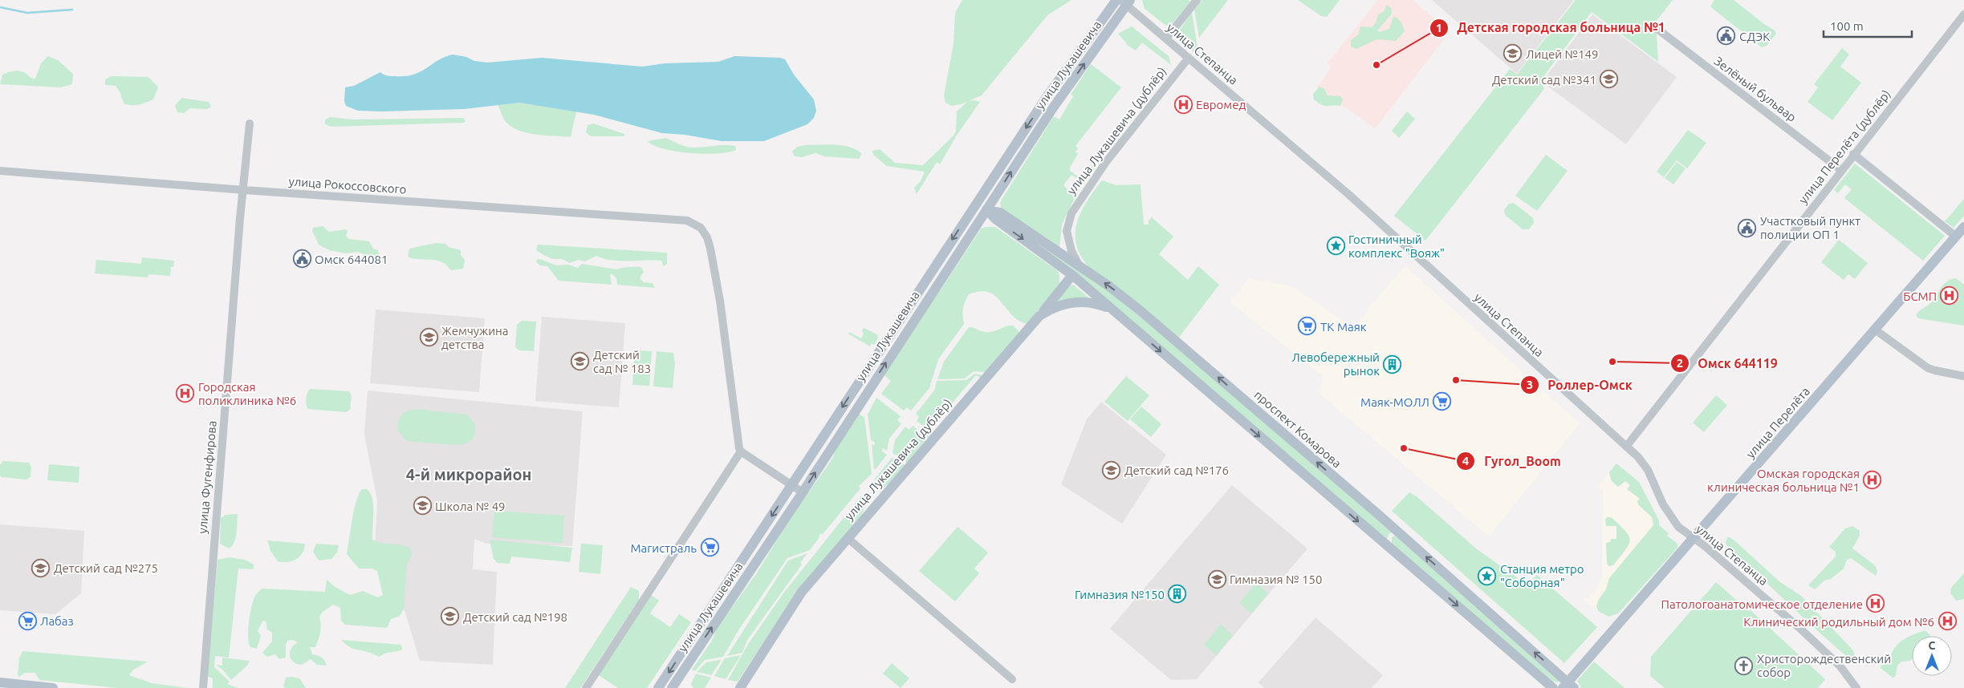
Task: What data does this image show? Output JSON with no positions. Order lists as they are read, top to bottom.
{
  "streets": {
    "main road": [
      "улица Лукашевича",
      "улица Лукашевича (дублёр)",
      "улица Перелёта",
      "проспект Комарова"
    ],
    "street": [
      "улица Степанца",
      "Зелёный бульвар",
      "улица Перелёта (дублёр)",
      "улица Рокоссовского",
      "улица Фугенфирова"
    ]
  },
  "crossings": [
    ["улица Степанца", "улица Лукашевича"],
    ["улица Степанца", "улица Лукашевича (дублёр)"],
    ["улица Степанца", "улица Перелёта (дублёр)"],
    ["улица Степанца", "улица Перелёта"],
    ["улица Лукашевича", "проспект Комарова"],
    ["Зелёный бульвар", "улица Перелёта (дублёр)"],
    ["улица Лукашевича (дублёр)", "проспект Комарова"],
    ["улица Рокоссовского", "улица Фугенфирова"],
    ["улица Перелёта", "проспект Комарова"]
  ],
  "districts": ["4-й микрорайон"],
  "places": {
    "public building": ["СДЭК", "Участковый пункт полиции ОП 1", "Омск 644081"],
    "school or university": [
      "Лицей №149",
      "Детский сад №341",
      "Жемчужина детства",
      "Детский сад № 183",
      "Детский сад №176",
      "Школа № 49",
      "Детский сад №275",
      "Гимназия № 150",
      "Детский сад №198"
    ],
    "other": [
      "Детская городская больница №1",
      "Омск 644119",
      "Роллер-Омск",
      "Гугол_Boom"
    ],
    "hospital": [
      "Евромед",
      "БСМП",
      "Городская поликлиника №6",
      "Омская городская клиническая больница №1",
      "Патологоанатомическое отделение",
      "Клинический родильный дом №6"
    ],
    "place": ["Гостиничный комплекс \"Вояж\"", "Станция метро \"Соборная\""],
    "supermarket": [
      "ТК Маяк",
      "Маяк-МОЛЛ",
      "Магистраль",
      "Лабаз"
    ],
    "building": ["Левобережный рынок", "Гимназия №150"],
    "church": ["Христорождественский собор"]
  },
  "scale_bar": "100 m",
  "north": "top"
}
